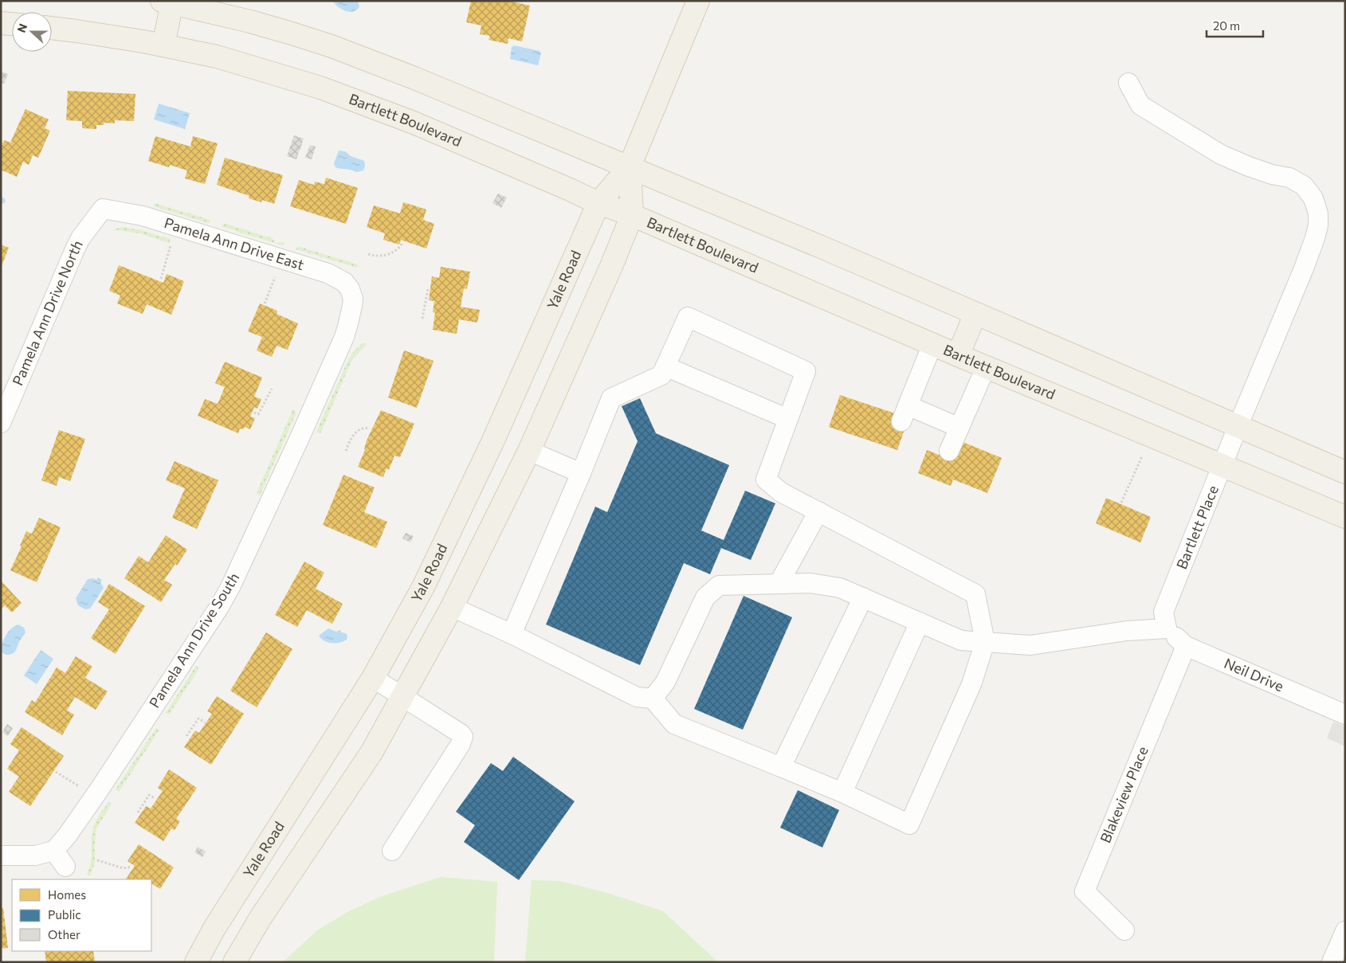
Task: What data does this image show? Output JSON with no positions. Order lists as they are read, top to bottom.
{
  "streets": {
    "main road": ["Bartlett Boulevard", "Yale Road"],
    "street": [
      "Pamela Ann Drive East",
      "Pamela Ann Drive North",
      "Bartlett Place",
      "Pamela Ann Drive South",
      "Neil Drive",
      "Blakeview Place"
    ]
  },
  "crossings": [
    ["Bartlett Boulevard", "Yale Road"],
    ["Bartlett Boulevard", "Bartlett Place"],
    ["Pamela Ann Drive East", "Pamela Ann Drive North"],
    ["Pamela Ann Drive East", "Pamela Ann Drive South"],
    ["Bartlett Place", "Neil Drive"],
    ["Neil Drive", "Blakeview Place"]
  ],
  "legend": ["Homes", "Public", "Other"],
  "scale_bar": "20 m",
  "north": "left"
}
